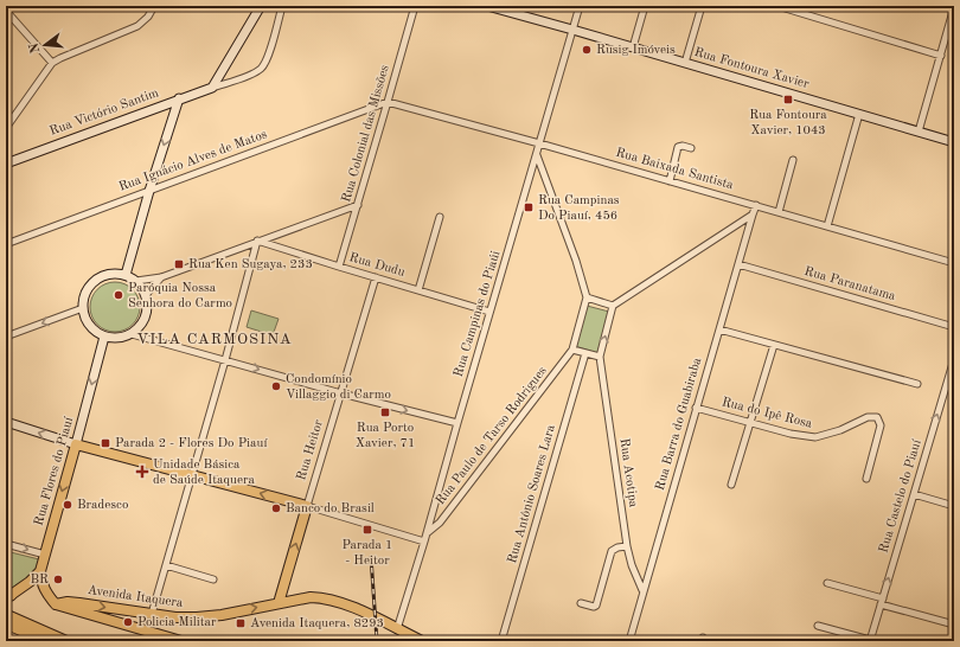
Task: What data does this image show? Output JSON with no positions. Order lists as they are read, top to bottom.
{
  "streets": {
    "main road": [
      "Rua Fontoura Xavier",
      "Rua Victório Santim",
      "Rua Heitor",
      "Rua Flores do Piauí",
      "Avenida Itaquera"
    ],
    "street": [
      "Rua Colonial das Missões",
      "Rua Ignácio Alves de Matos",
      "Rua Baixada Santista",
      "Rua Dudu",
      "Rua Paranatama",
      "Rua Campinas do Piaúi",
      "Rua do Ipê Rosa",
      "Rua Barra do Guabiraba",
      "Rua Paulo de Tarso Rodrigues",
      "Rua Acotipa",
      "Rua Antônio Soares Lara",
      "Rua Castelo do Piauí"
    ]
  },
  "crossings": [
    ["Rua Fontoura Xavier", "Rua Campinas do Piaúi"],
    ["Rua Colonial das Missões", "Rua Ignácio Alves de Matos"],
    ["Rua Colonial das Missões", "Rua Baixada Santista"],
    ["Rua Colonial das Missões", "Rua Dudu"],
    ["Rua Ignácio Alves de Matos", "Rua Baixada Santista"],
    ["Rua Baixada Santista", "Rua Campinas do Piaúi"],
    ["Rua Baixada Santista", "Rua Barra do Guabiraba"],
    ["Rua Dudu", "Rua Campinas do Piaúi"],
    ["Rua Dudu", "Rua Heitor"],
    ["Rua Paranatama", "Rua Barra do Guabiraba"],
    ["Rua Campinas do Piaúi", "Rua Paulo de Tarso Rodrigues"],
    ["Rua Campinas do Piaúi", "Avenida Itaquera"],
    ["Rua do Ipê Rosa", "Rua Barra do Guabiraba"],
    ["Rua Barra do Guabiraba", "Rua Acotipa"],
    ["Rua Heitor", "Avenida Itaquera"]
  ],
  "one_way": ["Rua Flores do Piauí", "Rua Castelo do Piauí"],
  "districts": ["VILA CARMOSINA"],
  "places": {
    "other": [
      "Rusig Imóveis",
      "Paróquia Nossa Senhora do Carmo",
      "Condomínio Villaggio di Carmo",
      "Bradesco",
      "Banco do Brasil",
      "BR",
      "Policia Militar"
    ],
    "transit": [
      "Rua Fontoura Xavier, 1043",
      "Rua Campinas Do Piauí, 456",
      "Rua Ken Sugaya, 233",
      "Rua Porto Xavier, 71",
      "Parada 2 - Flores Do Piauí",
      "Parada 1 - Heitor",
      "Avenida Itaquera, 8293"
    ],
    "health": ["Unidade Básica de Saúde Itaquera"]
  },
  "north": "left"
}
